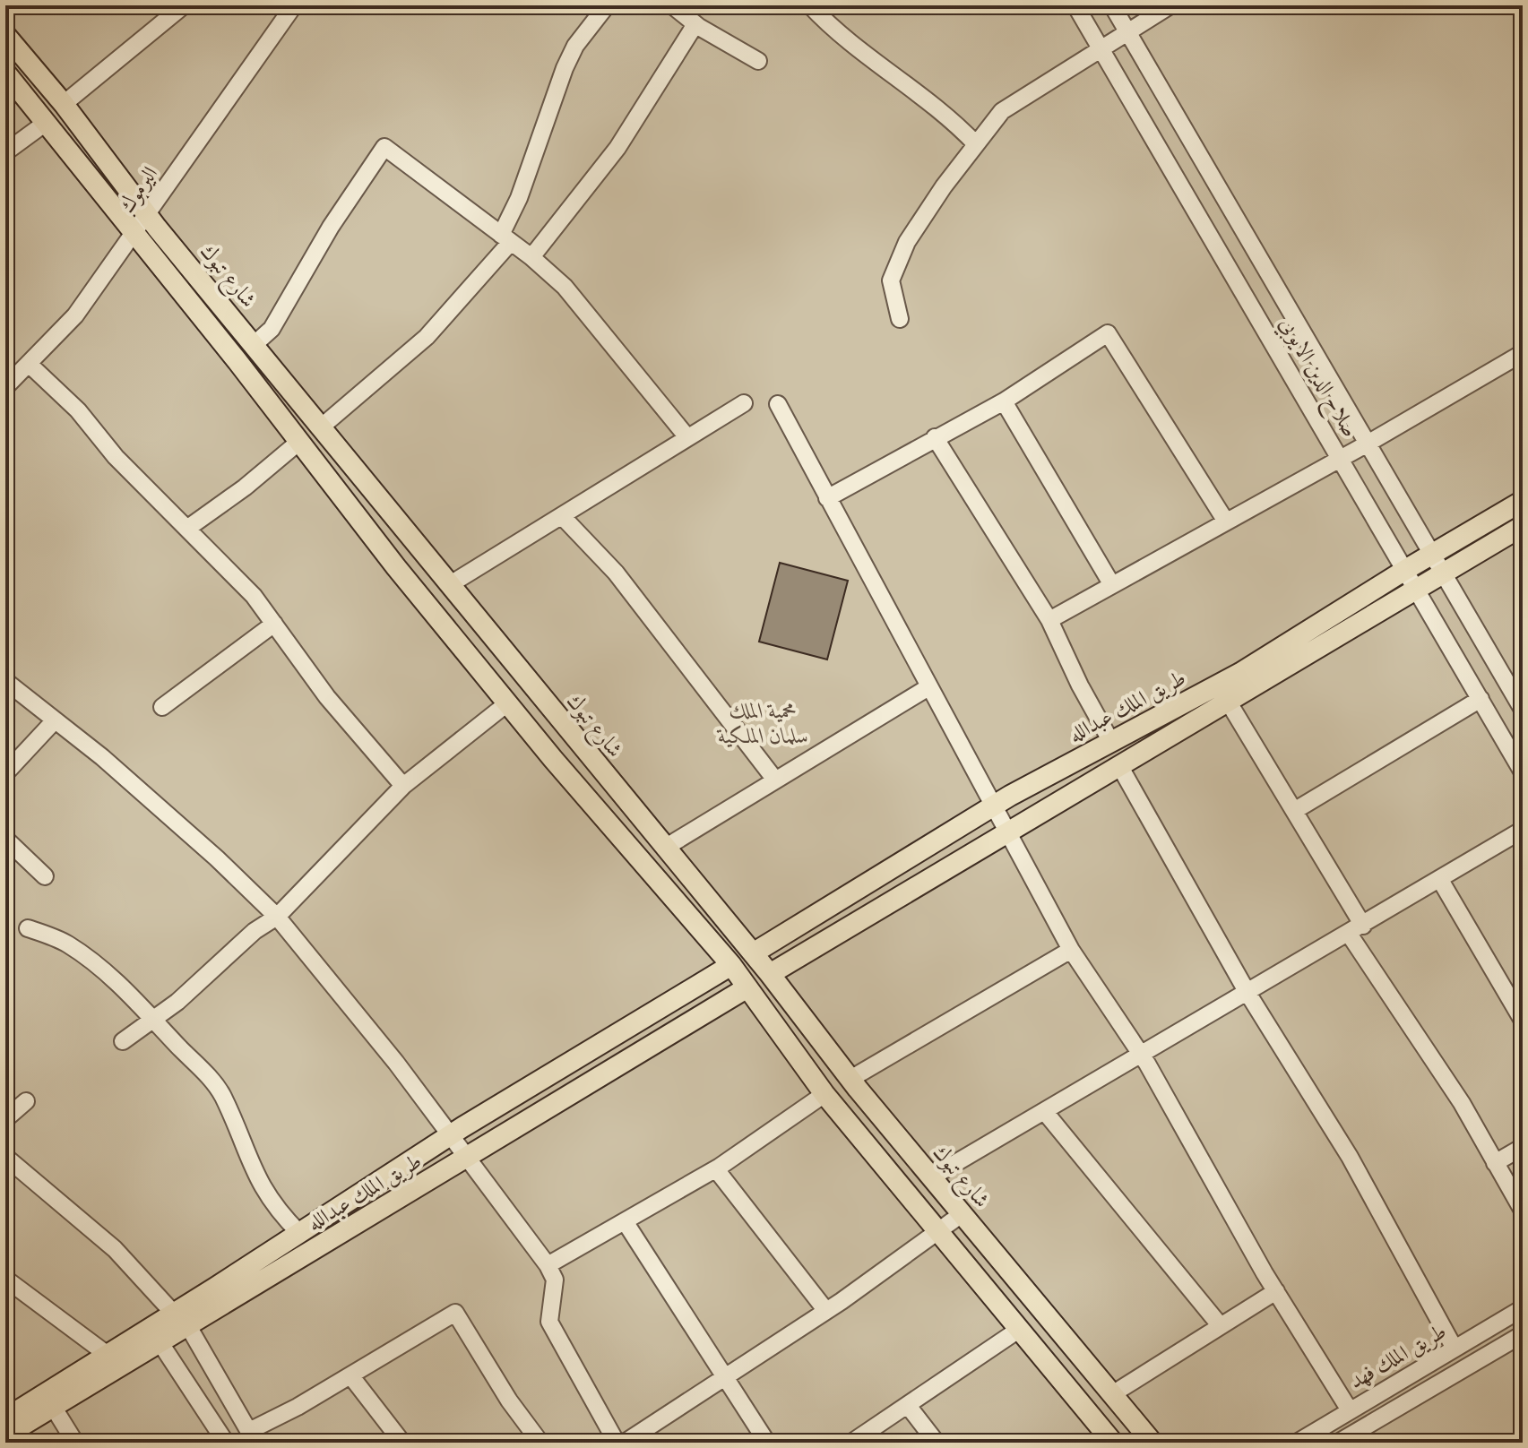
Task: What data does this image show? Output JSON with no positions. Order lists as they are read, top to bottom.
{
  "streets": {
    "main road": ["شارع تبوك", "طريق الملك عبدالله"],
    "street": ["اليرموك", "صلاح الدين الايوبي", "طريق الملك فهد"]
  },
  "crossings": [
    ["اليرموك", "شارع تبوك"],
    ["شارع تبوك", "طريق الملك عبدالله"],
    ["صلاح الدين الايوبي", "طريق الملك عبدالله"]
  ],
  "parks": ["محمية الملك سلمان الملكية"]
}
